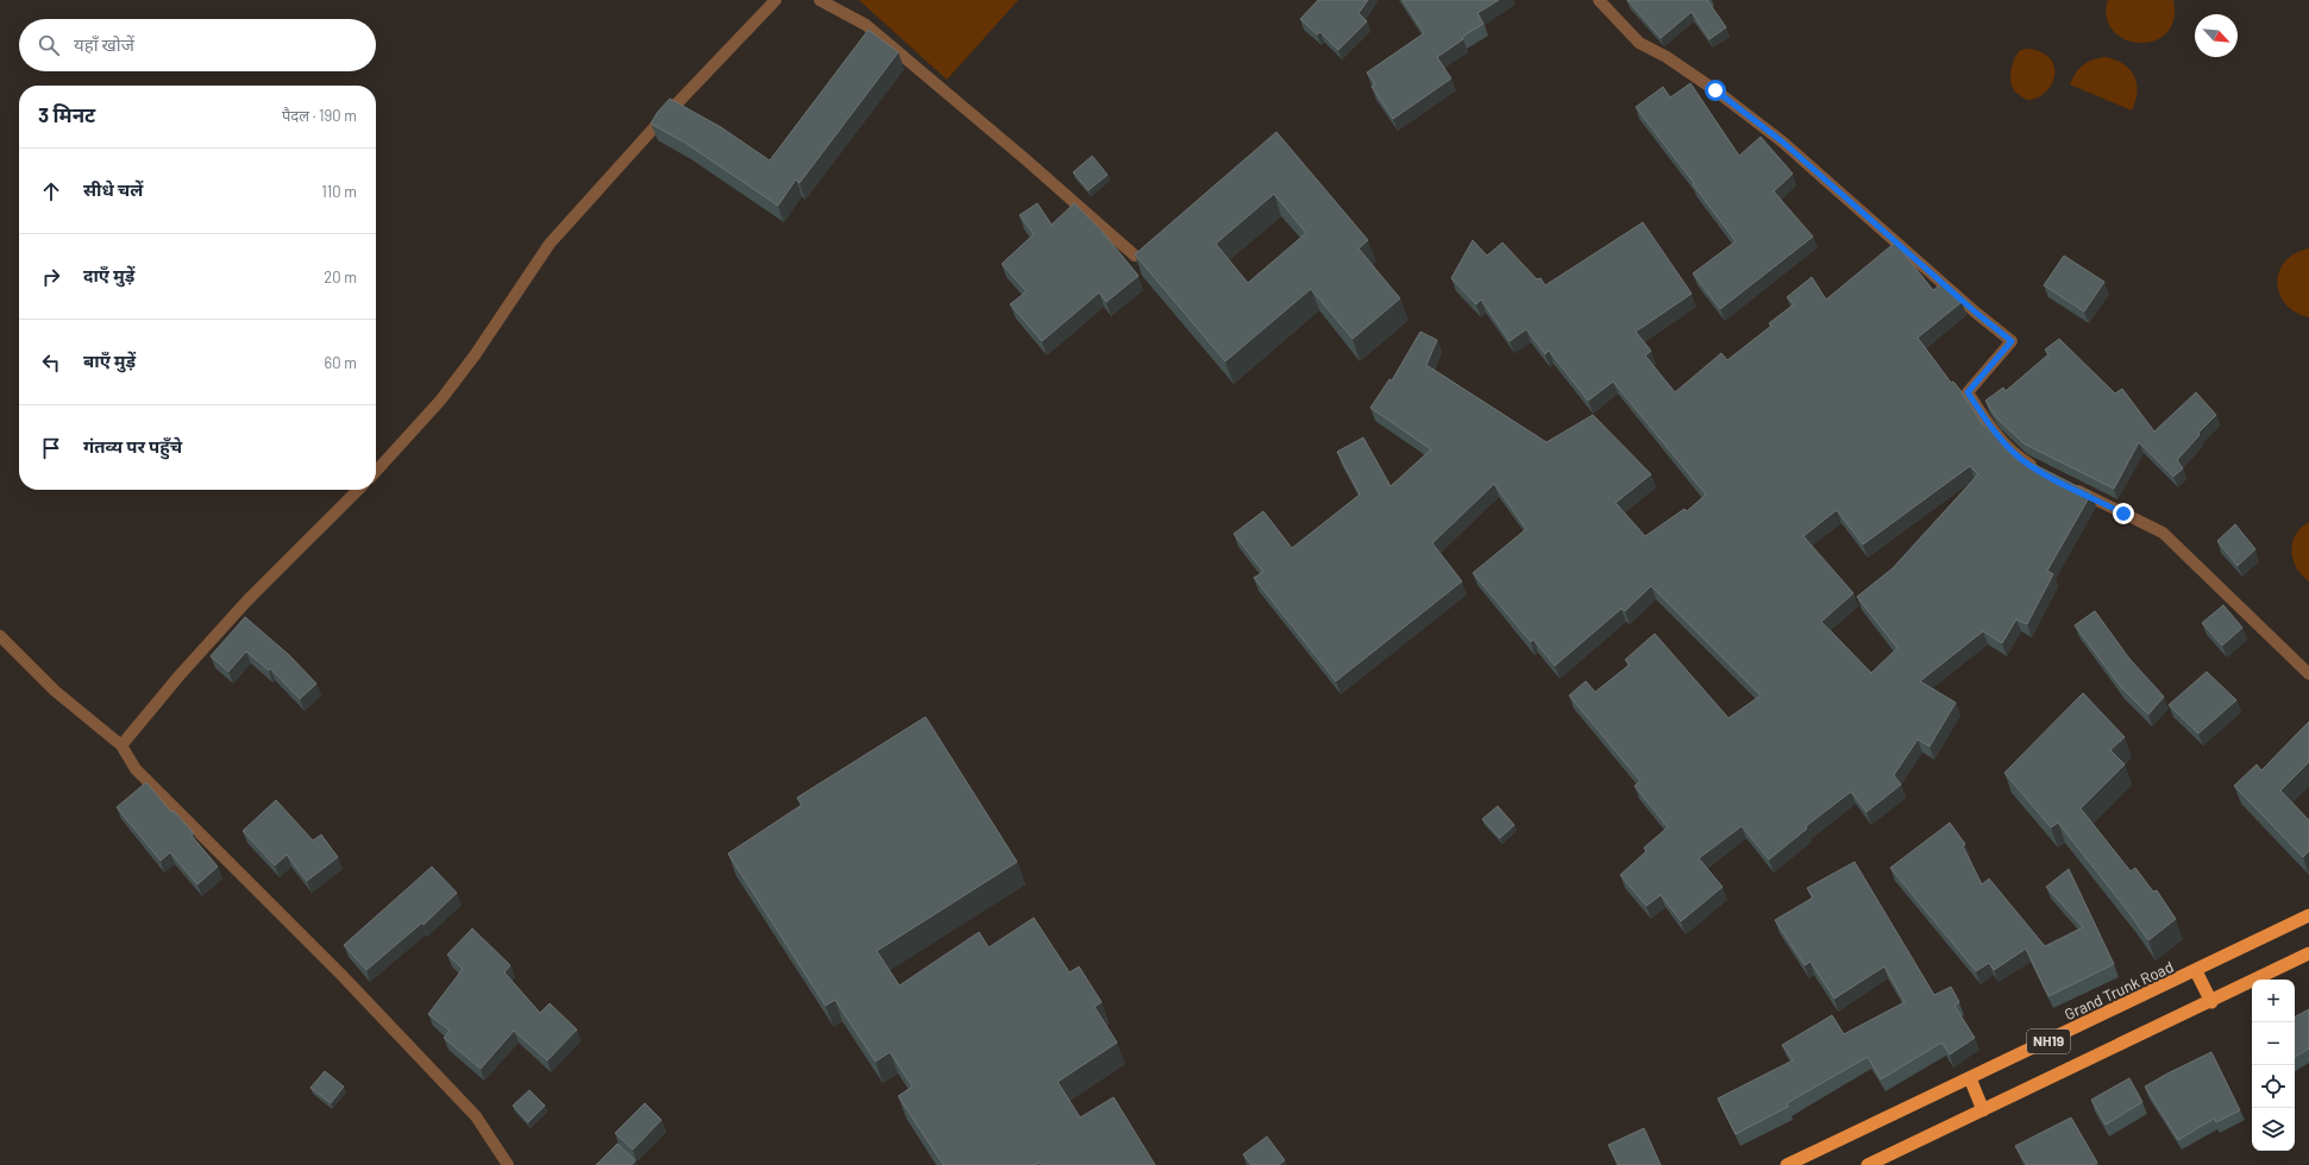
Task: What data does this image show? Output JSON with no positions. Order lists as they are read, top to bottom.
{
  "streets": {
    "highway": ["Grand Trunk Road", "NH19"]
  },
  "north": "bottom right",
  "page": {
    "search": "यहाँ खोजें",
    "heading": ["3 मिनट", "पैदल · 190 m"],
    "list": [
      ["सीधे चलें", "110 m"],
      ["दाएँ मुड़ें", "20 m"],
      ["बाएँ मुड़ें", "60 m"],
      "गंतव्य पर पहुँचे"
    ],
    "map_buttons": ["+", "−"]
  }
}
